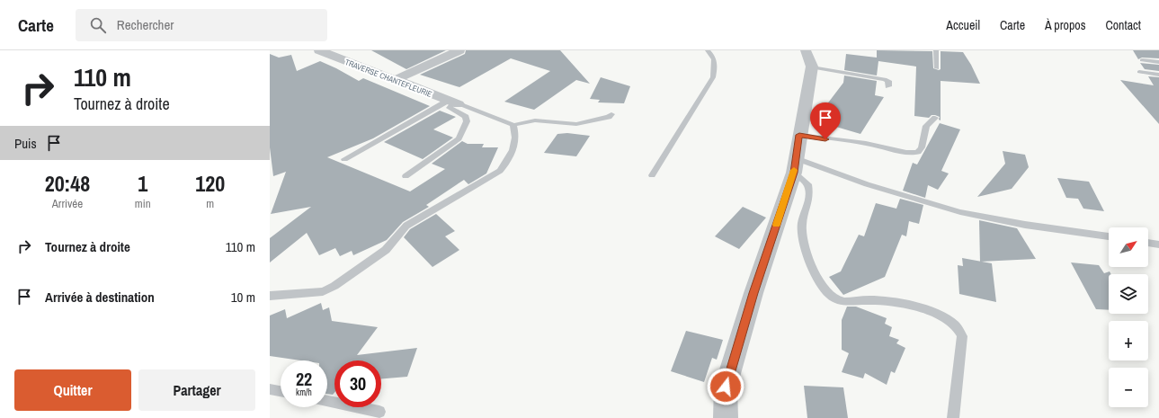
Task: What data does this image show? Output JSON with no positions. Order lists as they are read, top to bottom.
{
  "streets": {
    "street": ["TRAVERSE CHANTEFLEURIE"]
  },
  "north": "top right",
  "page": {
    "header": "Carte",
    "search": "Rechercher",
    "nav": [
      "Accueil",
      "Carte",
      "À propos",
      "Contact"
    ],
    "turn": ["110 m", "Tournez à droite"],
    "then": "Puis",
    "eta": [
      "20:48",
      "Arrivée",
      "1",
      "min",
      "120",
      "m"
    ],
    "list": [
      {
        "name": "Tournez à droite",
        "value": "110 m"
      },
      {
        "name": "Arrivée à destination",
        "value": "10 m"
      }
    ],
    "map_buttons": ["+", "−"],
    "speed": "22 km/h",
    "limit": "30",
    "buttons": ["Quitter", "Partager"]
  }
}
